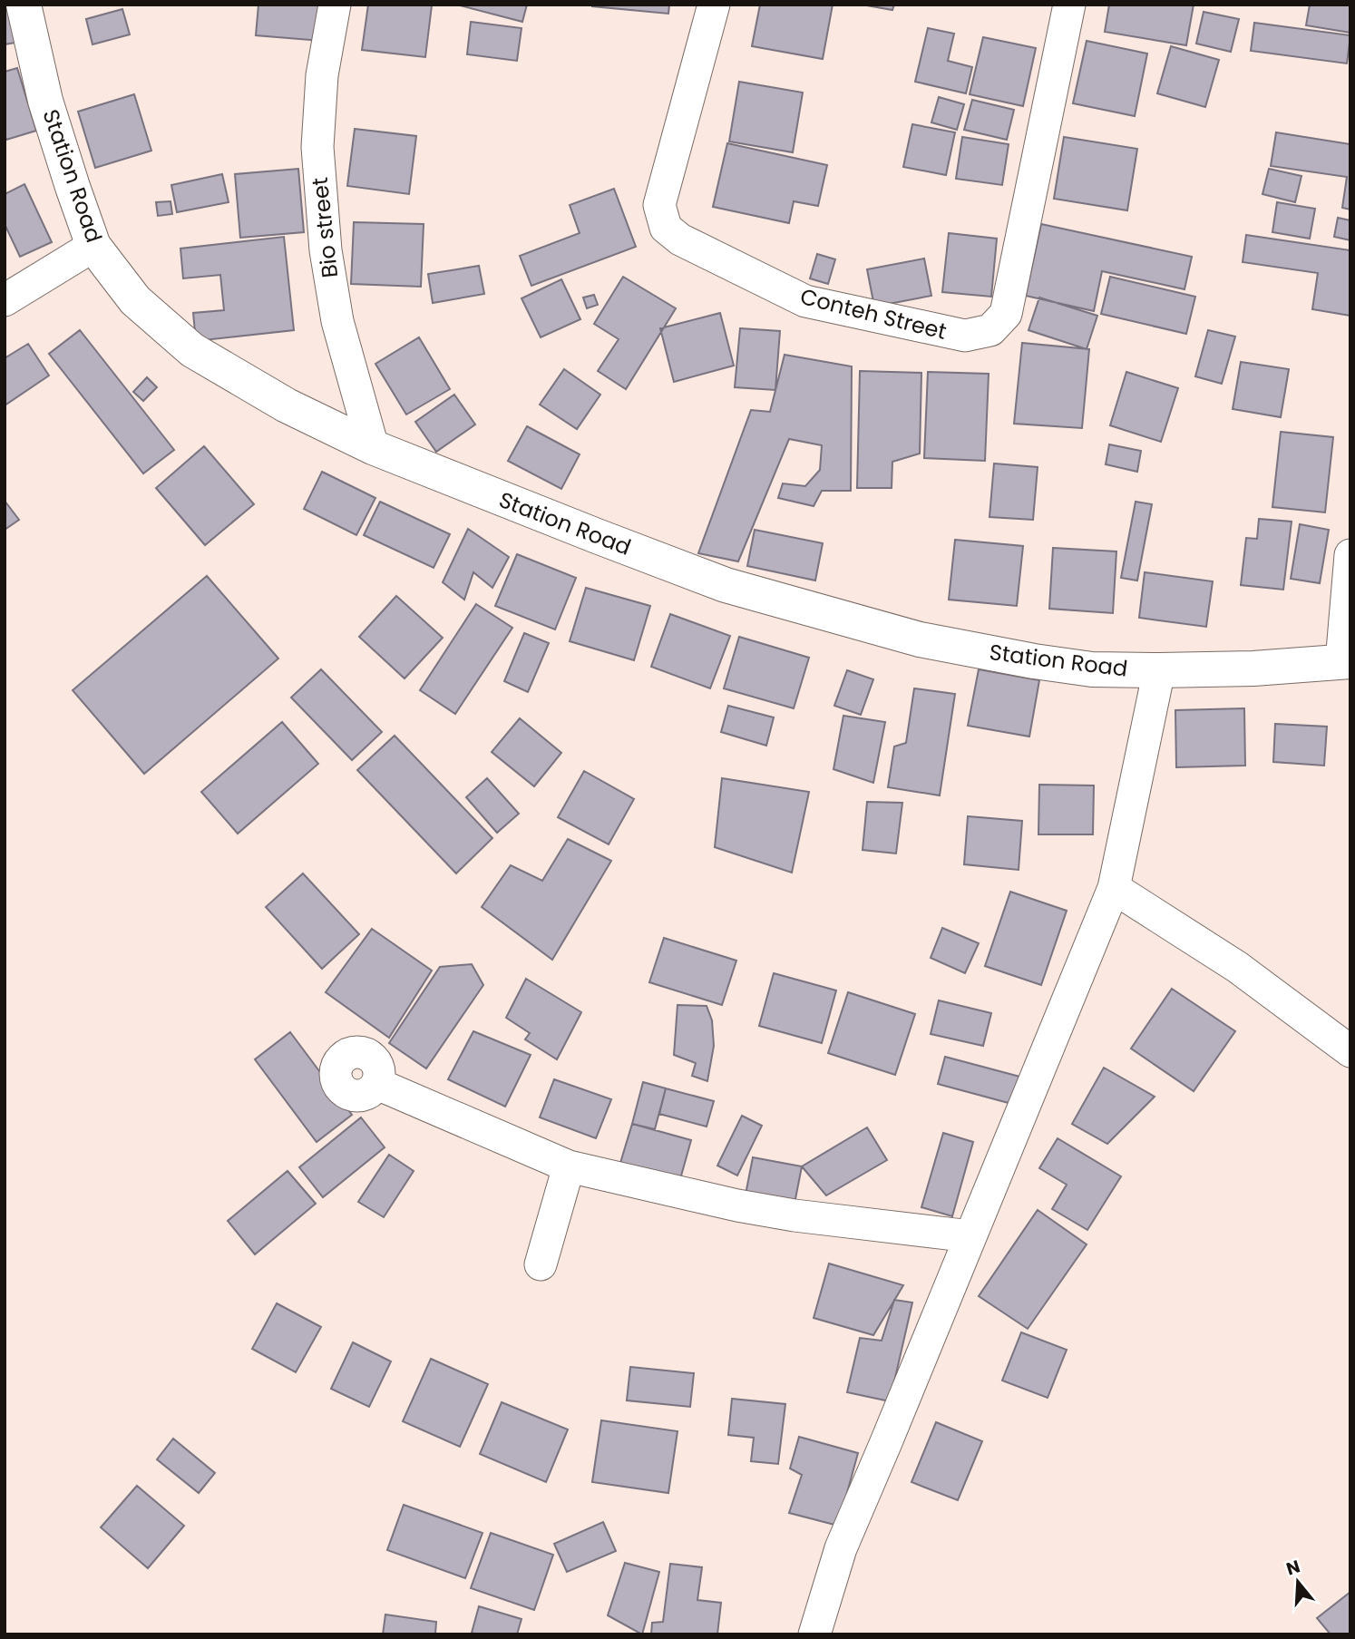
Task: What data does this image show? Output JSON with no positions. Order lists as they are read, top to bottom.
{
  "streets": {
    "main road": ["Station Road"],
    "street": ["Bio street", "Conteh Street"]
  },
  "crossings": [
    ["Station Road", "Bio street"]
  ],
  "north": "top"
}
